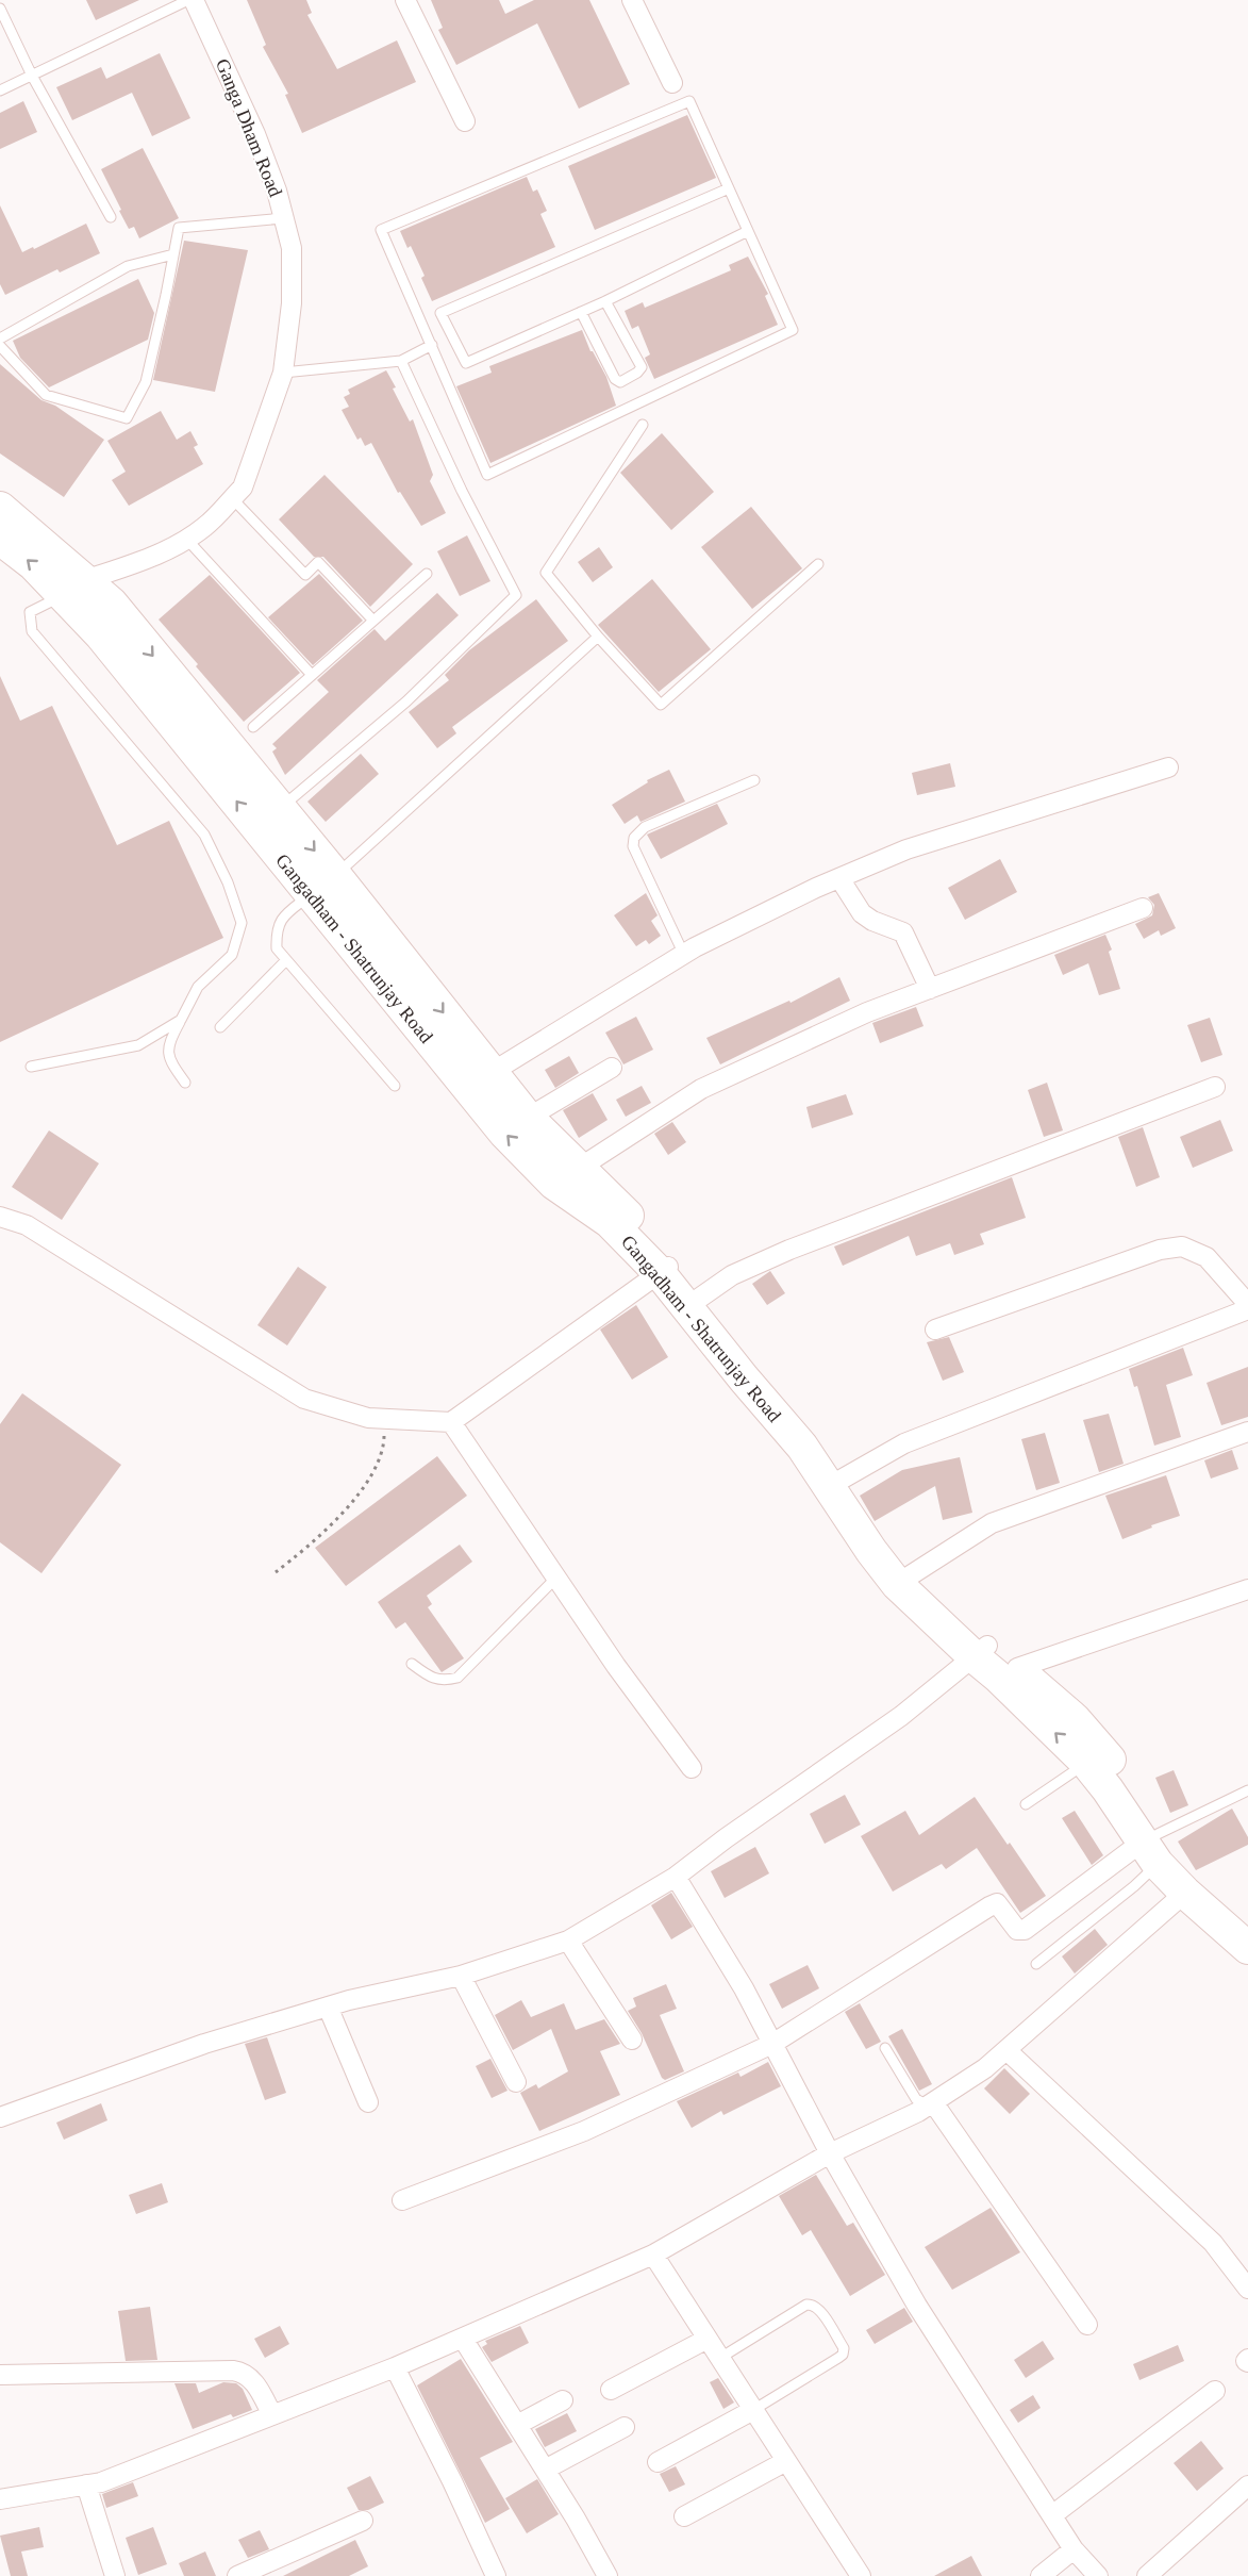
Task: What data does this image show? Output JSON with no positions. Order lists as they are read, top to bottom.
{
  "streets": {
    "main road": ["Gangadham - Shatrunjay Road"],
    "street": ["Ganga Dham Road"]
  },
  "crossings": [
    ["Ganga Dham Road", "Gangadham - Shatrunjay Road"]
  ]
}
